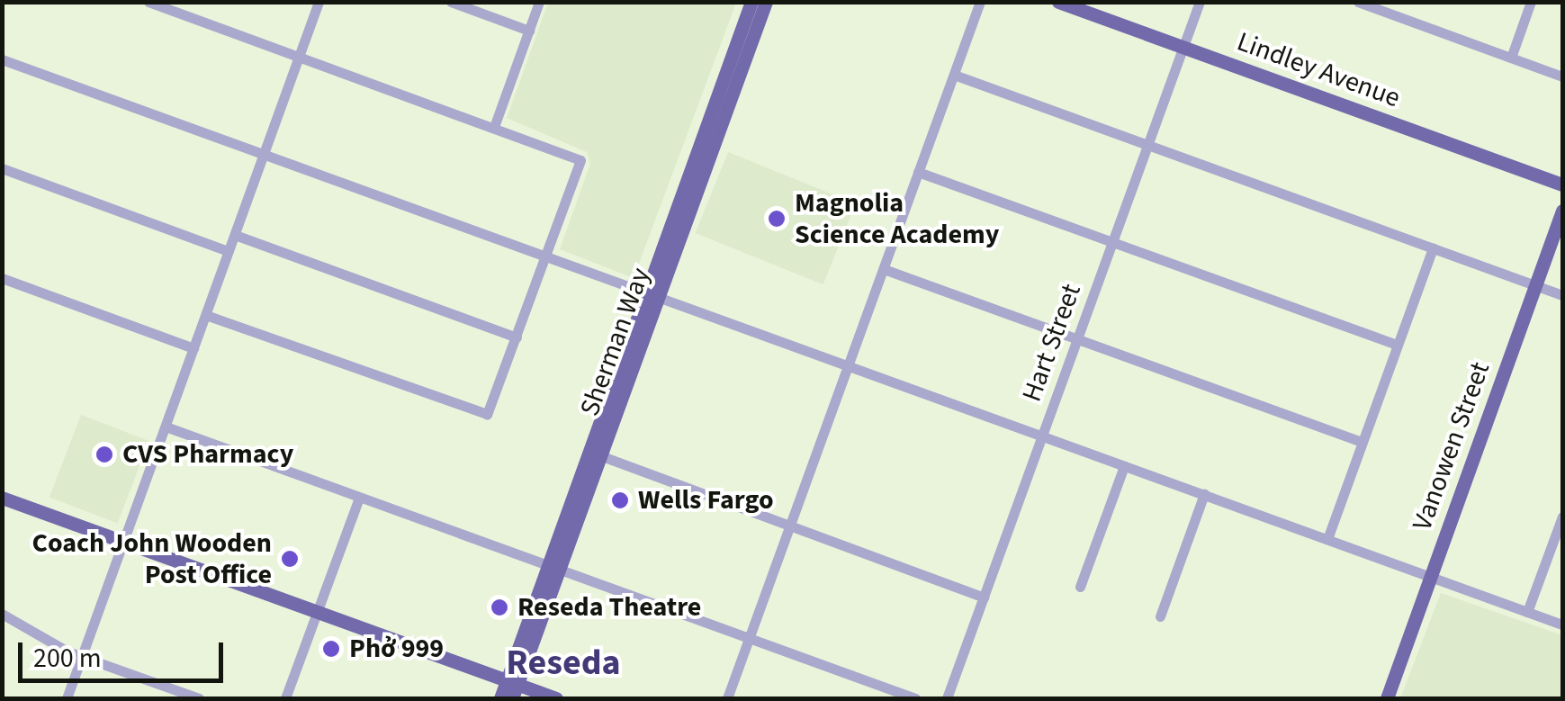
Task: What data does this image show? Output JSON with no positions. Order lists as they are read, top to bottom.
{
  "streets": {
    "main road": ["Lindley Avenue", "Sherman Way", "Vanowen Street"],
    "street": ["Hart Street"]
  },
  "crossings": [
    ["Lindley Avenue", "Hart Street"]
  ],
  "districts": ["Reseda"],
  "places": [
    "Magnolia Science Academy",
    "CVS Pharmacy",
    "Wells Fargo",
    "Coach John Wooden Post Office",
    "Reseda Theatre",
    "Phở 999"
  ],
  "scale_bar": "200 m"
}
